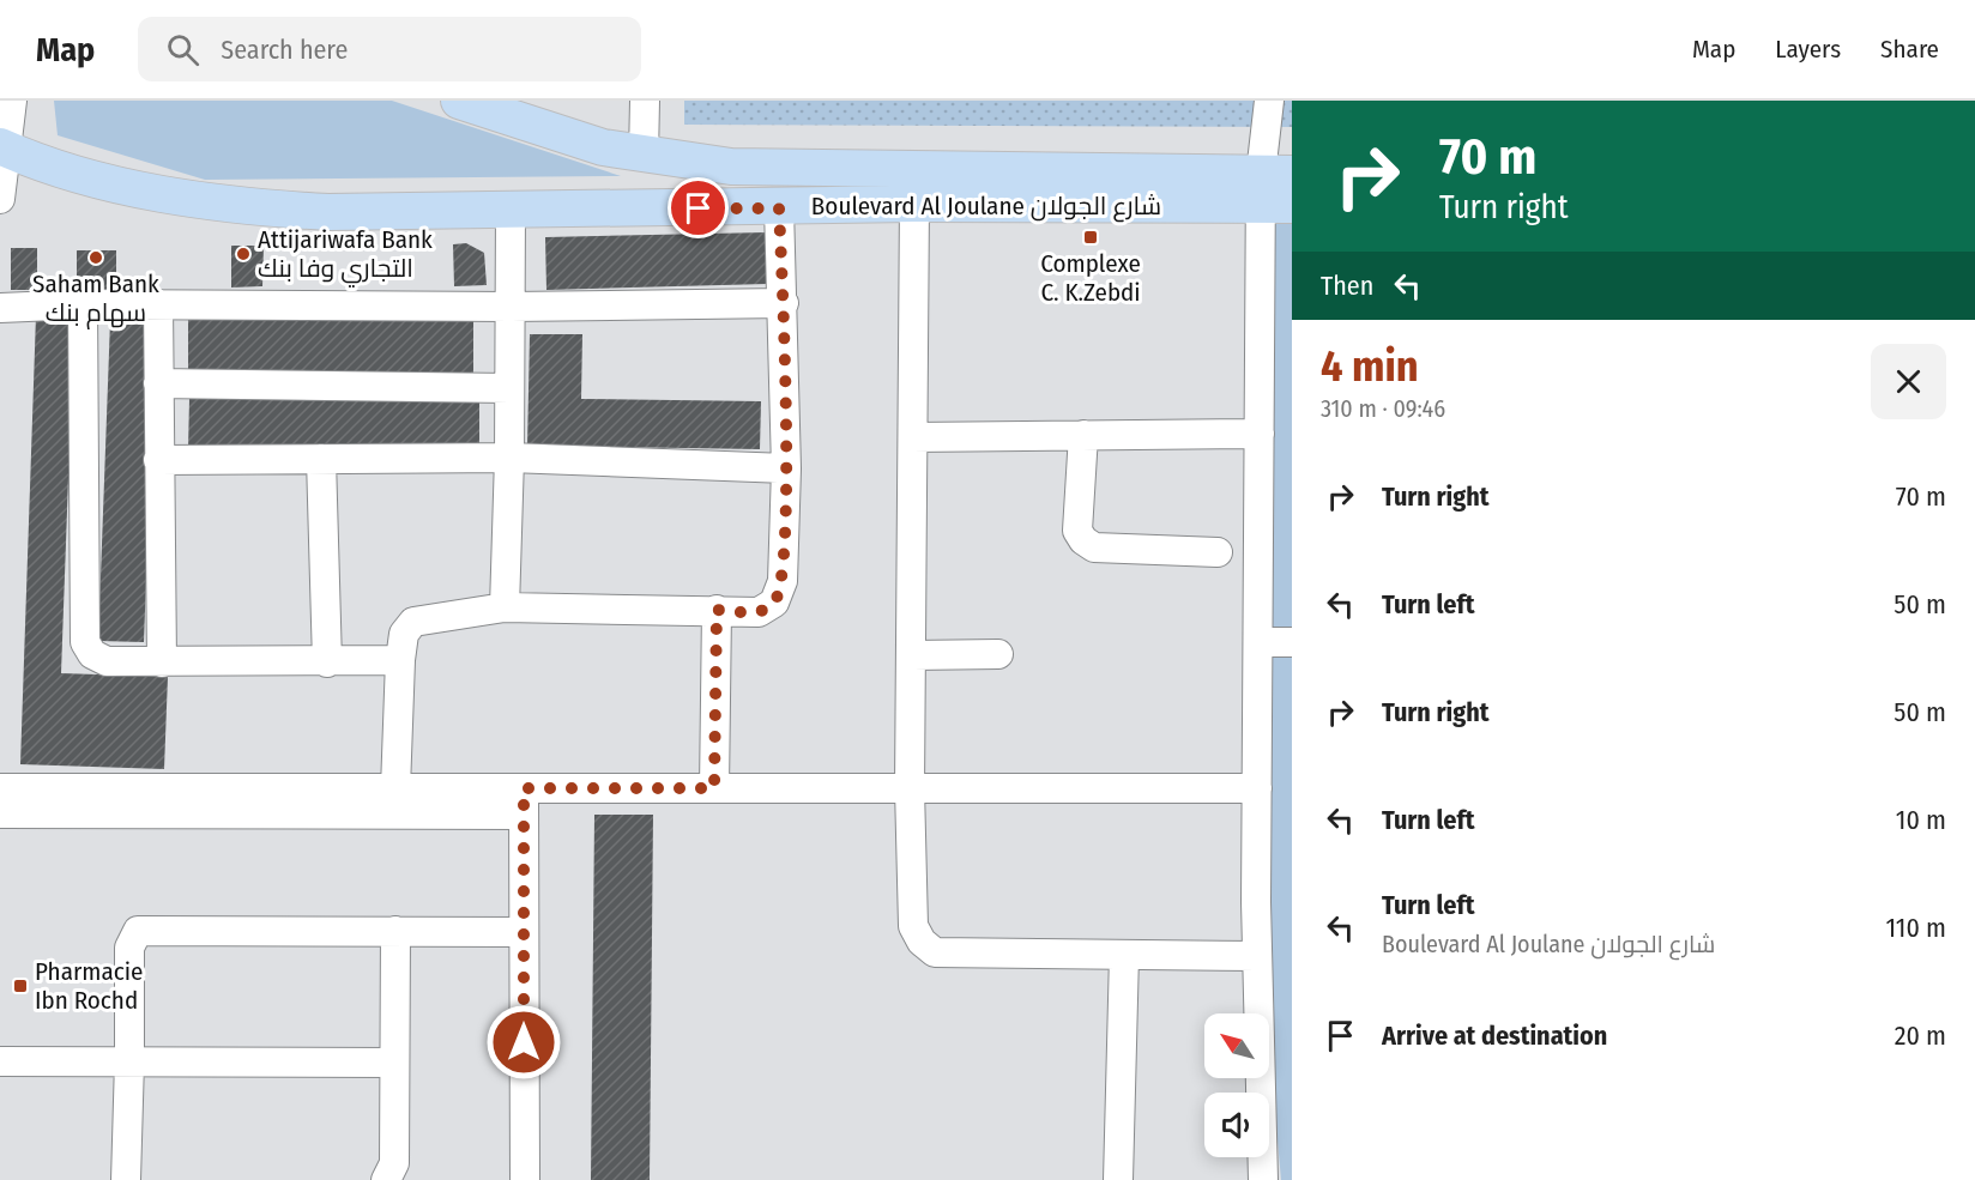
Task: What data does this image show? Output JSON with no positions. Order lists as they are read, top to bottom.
{
  "streets": {
    "main road": ["Boulevard Al Joulane شارع الجولان"]
  },
  "places": {
    "transit": ["Complexe C. K.Zebdi", "Pharmacie Ibn Rochd"],
    "other": ["Attijariwafa Bank التجاري وفا بنك", "Saham Bank سهام بنك"]
  },
  "north": "top left",
  "page": {
    "header": "Map",
    "search": "Search here",
    "nav": ["Map", "Layers", "Share"],
    "turn": ["70 m", "Turn right"],
    "then": "Then",
    "heading": ["4 min", "310 m · 09:46"],
    "list": [
      {
        "name": "Turn right",
        "value": "70 m"
      },
      {
        "name": "Turn left",
        "value": "50 m"
      },
      {
        "name": "Turn right",
        "value": "50 m"
      },
      {
        "name": "Turn left",
        "value": "10 m"
      },
      {
        "name": "Turn left",
        "note": "Boulevard Al Joulane شارع الجولان",
        "value": "110 m"
      },
      {
        "name": "Arrive at destination",
        "value": "20 m"
      }
    ]
  }
}
